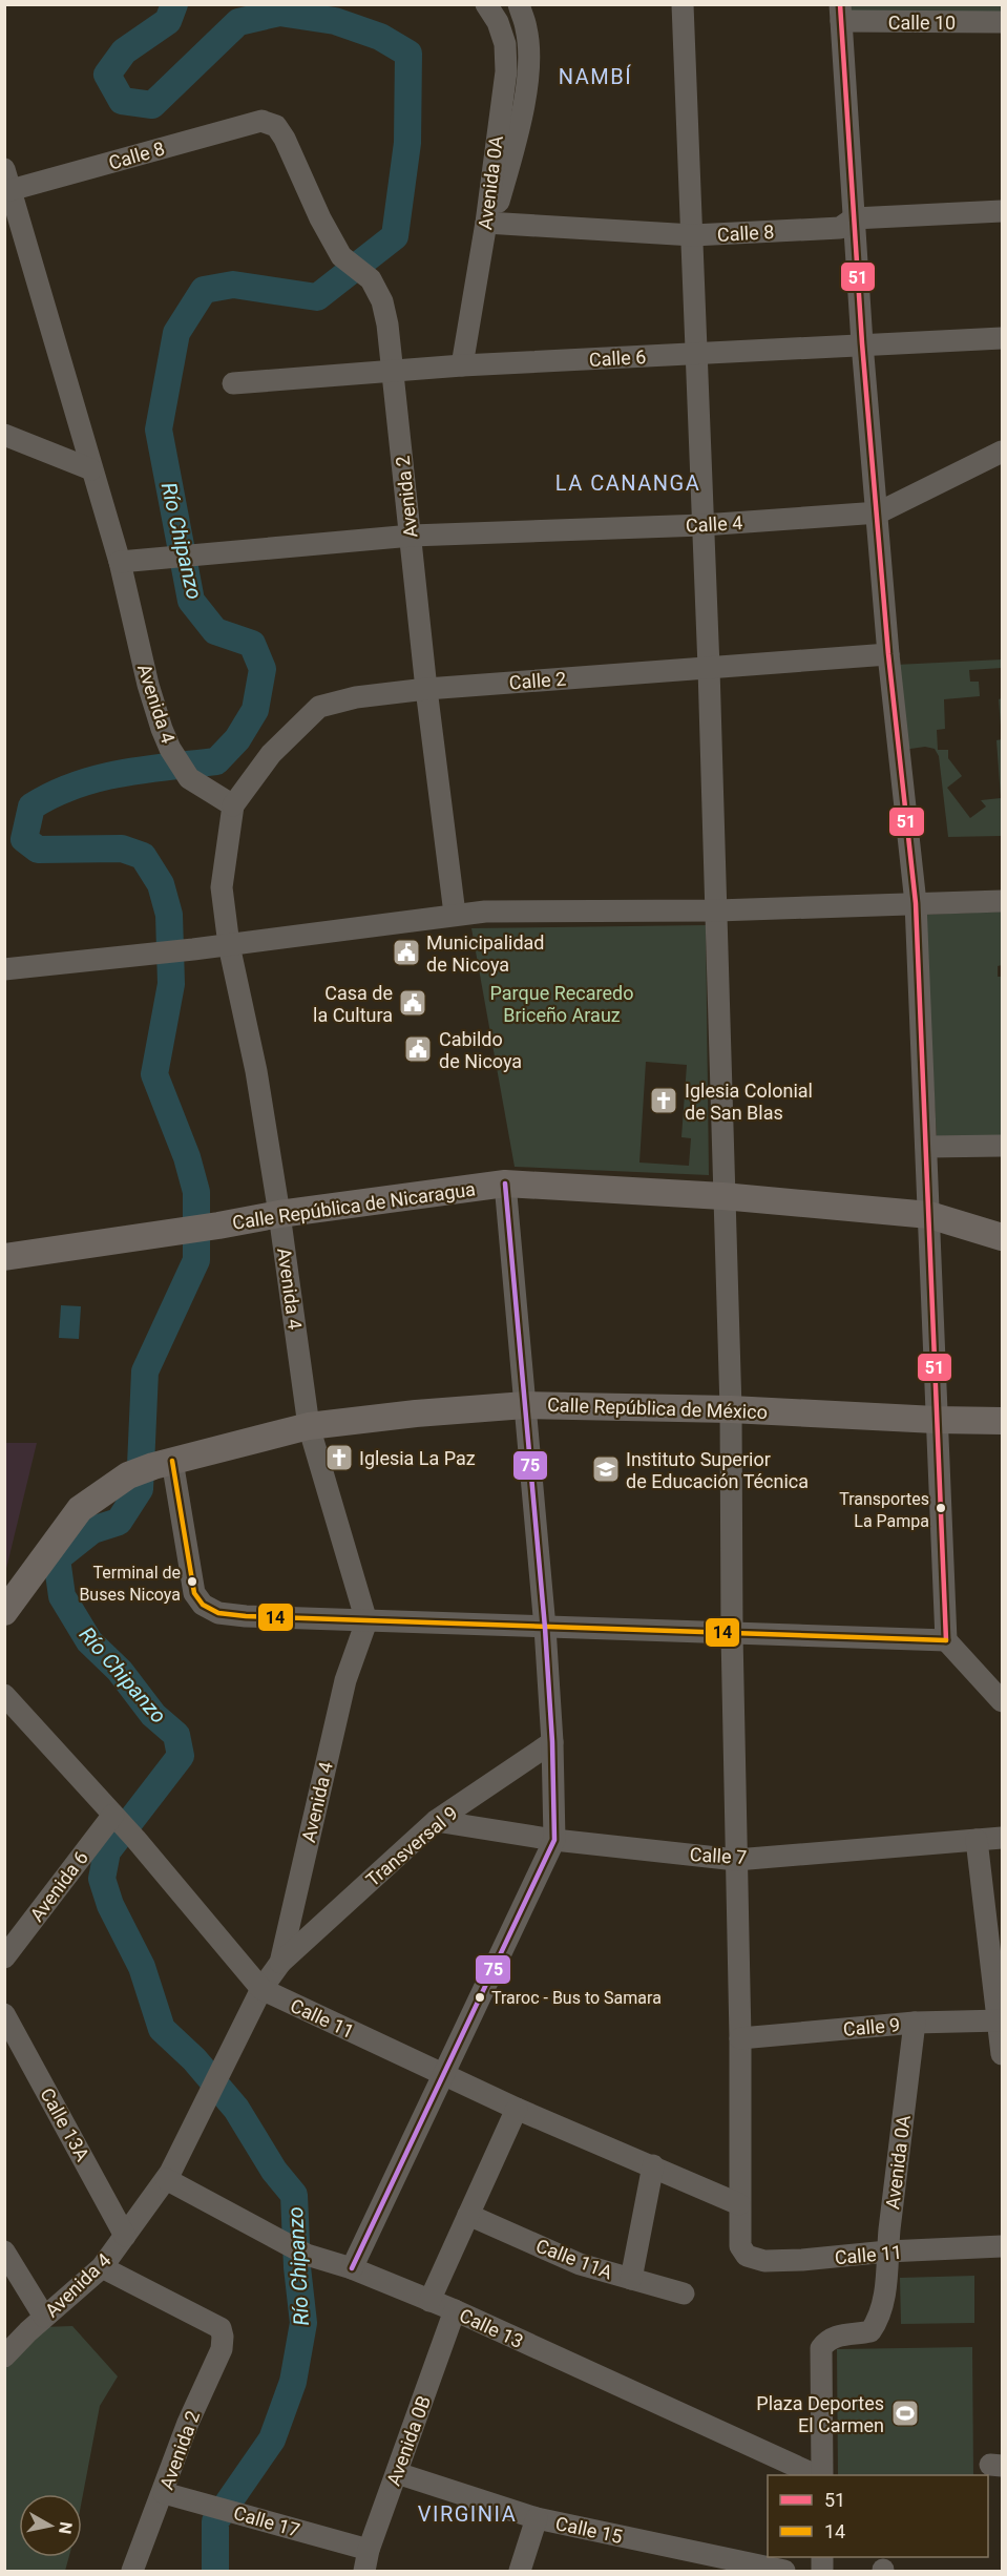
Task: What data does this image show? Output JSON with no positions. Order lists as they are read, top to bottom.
{
  "streets": {
    "main road": ["Calle República de Nicaragua", "Calle República de México"],
    "street": [
      "Calle 10",
      "Calle 8",
      "Avenida 0A",
      "Calle 6",
      "Avenida 2",
      "Calle 4",
      "Calle 2",
      "Avenida 4",
      "Transversal 9",
      "Calle 7",
      "Avenida 6",
      "Calle 11",
      "Calle 9",
      "Calle 13A",
      "Calle 11A",
      "Calle 13",
      "Avenida 0B",
      "Calle 17",
      "Calle 15"
    ]
  },
  "crossings": [
    ["Calle 8", "Avenida 0A"],
    ["Calle 8", "Avenida 2"],
    ["Calle 8", "Avenida 4"],
    ["Avenida 0A", "Calle 6"],
    ["Avenida 0A", "Calle 11"],
    ["Avenida 0A", "Calle 9"],
    ["Calle 6", "Avenida 2"],
    ["Avenida 2", "Calle 4"],
    ["Avenida 2", "Calle 2"],
    ["Avenida 2", "Avenida 4"],
    ["Avenida 2", "Calle 17"],
    ["Calle 4", "Avenida 4"],
    ["Calle 2", "Avenida 4"],
    ["Avenida 4", "Calle República de Nicaragua"],
    ["Avenida 4", "Calle República de México"],
    ["Avenida 4", "Transversal 9"],
    ["Avenida 4", "Calle 11"],
    ["Avenida 4", "Calle 13A"],
    ["Avenida 4", "Calle 13"],
    ["Transversal 9", "Calle 7"],
    ["Avenida 6", "Calle 11"],
    ["Calle 13", "Avenida 0B"],
    ["Avenida 0B", "Calle 17"],
    ["Avenida 0B", "Calle 15"]
  ],
  "districts": ["NAMBÍ", "LA CANANGA", "VIRGINIA"],
  "water": ["Río Chipanzo"],
  "parks": ["Parque Recaredo Briceño Arauz"],
  "places": {
    "public building": ["Municipalidad de Nicoya", "Casa de la Cultura", "Cabildo de Nicoya"],
    "church": ["Iglesia Colonial de San Blas", "Iglesia La Paz"],
    "school or university": ["Instituto Superior de Educación Técnica"],
    "other": ["Transportes La Pampa", "Terminal de Buses Nicoya", "Traroc - Bus to Samara"],
    "sports": ["Plaza Deportes El Carmen"]
  },
  "lines": ["transit line 51", "transit line 75", "transit line 14"],
  "legend": ["51", "14"],
  "north": "right"
}
